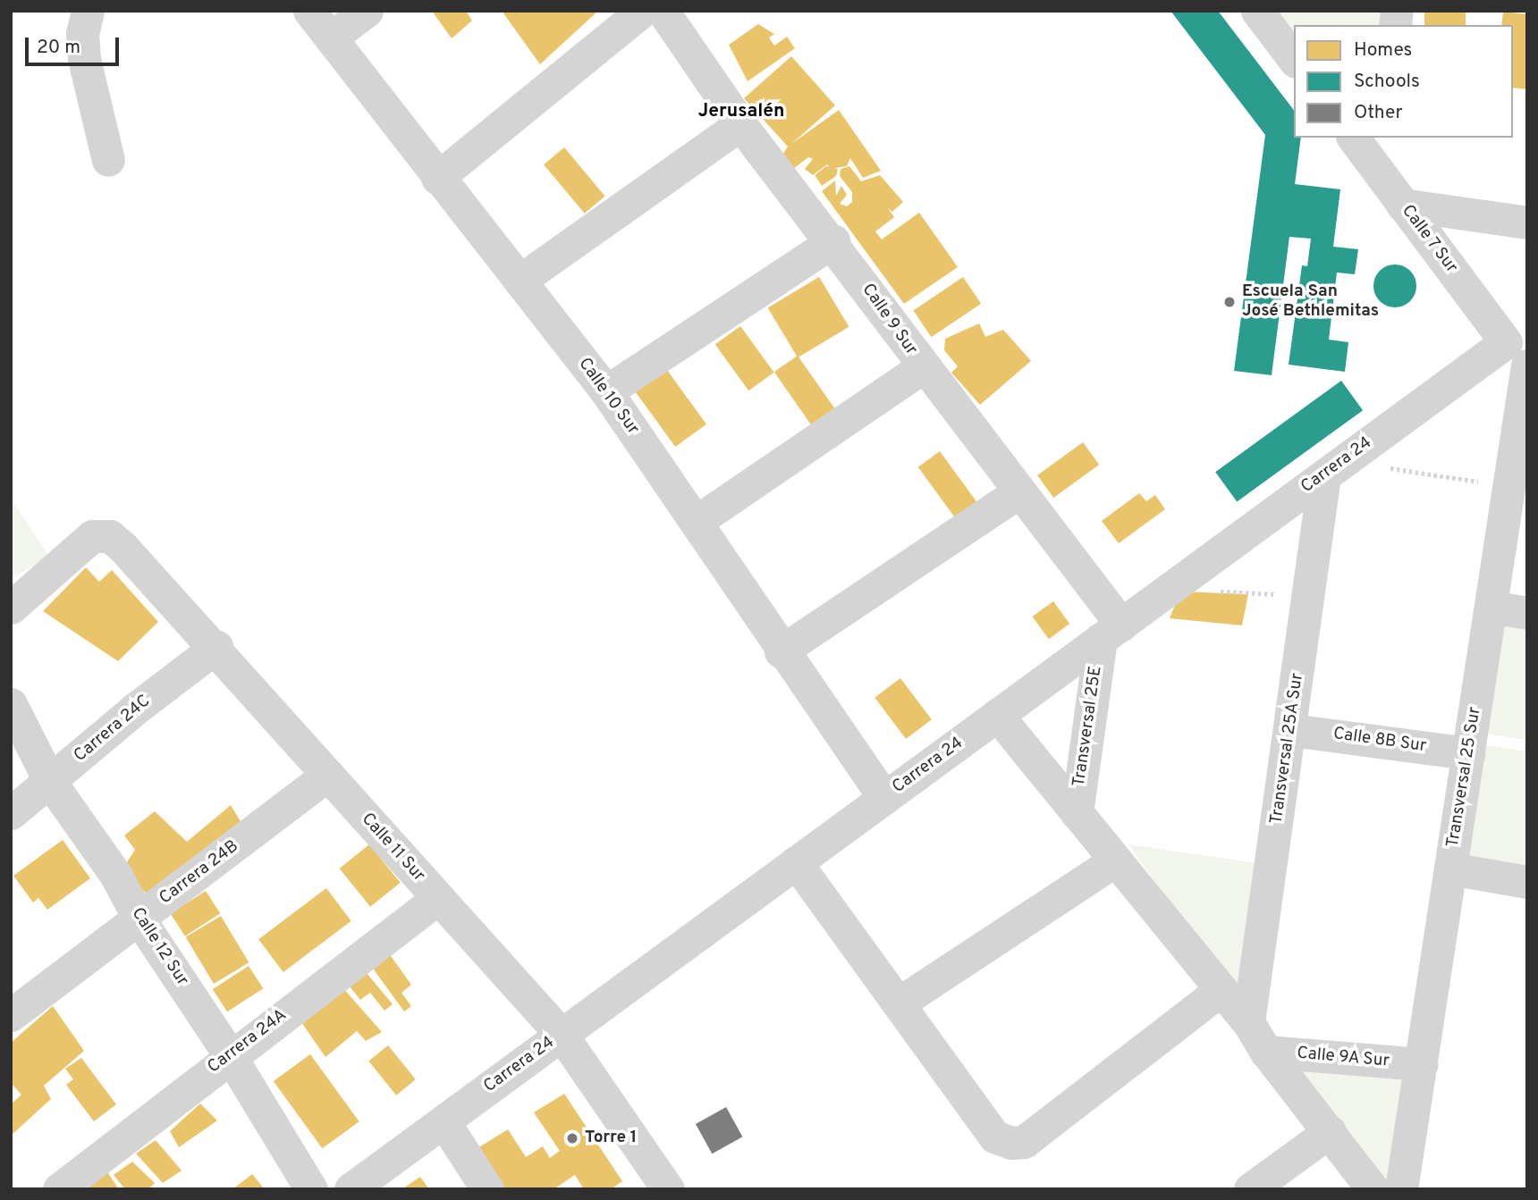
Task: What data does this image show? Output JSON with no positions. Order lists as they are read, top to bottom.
{
  "streets": {
    "street": [
      "Calle 7 Sur",
      "Calle 9 Sur",
      "Calle 10 Sur",
      "Carrera 24",
      "Transversal 25E",
      "Carrera 24C",
      "Calle 8B Sur",
      "Transversal 25A Sur",
      "Transversal 25 Sur",
      "Calle 11 Sur",
      "Carrera 24B",
      "Calle 12 Sur",
      "Carrera 24A",
      "Calle 9A Sur"
    ]
  },
  "crossings": [
    ["Calle 7 Sur", "Carrera 24"],
    ["Calle 7 Sur", "Transversal 25 Sur"],
    ["Calle 9 Sur", "Carrera 24"],
    ["Calle 9 Sur", "Transversal 25E"],
    ["Calle 10 Sur", "Carrera 24"],
    ["Carrera 24", "Transversal 25E"],
    ["Carrera 24", "Transversal 25A Sur"],
    ["Carrera 24", "Transversal 25 Sur"],
    ["Carrera 24", "Calle 11 Sur"],
    ["Carrera 24C", "Calle 11 Sur"],
    ["Carrera 24C", "Calle 12 Sur"],
    ["Calle 8B Sur", "Transversal 25A Sur"],
    ["Calle 8B Sur", "Transversal 25 Sur"],
    ["Transversal 25 Sur", "Calle 9A Sur"],
    ["Calle 11 Sur", "Carrera 24B"],
    ["Calle 11 Sur", "Carrera 24A"],
    ["Carrera 24B", "Calle 12 Sur"],
    ["Calle 12 Sur", "Carrera 24A"]
  ],
  "districts": ["Jerusalén"],
  "places": ["Escuela San José Bethlemitas", "Torre 1"],
  "legend": ["Homes", "Schools", "Other"],
  "scale_bar": "20 m"
}
